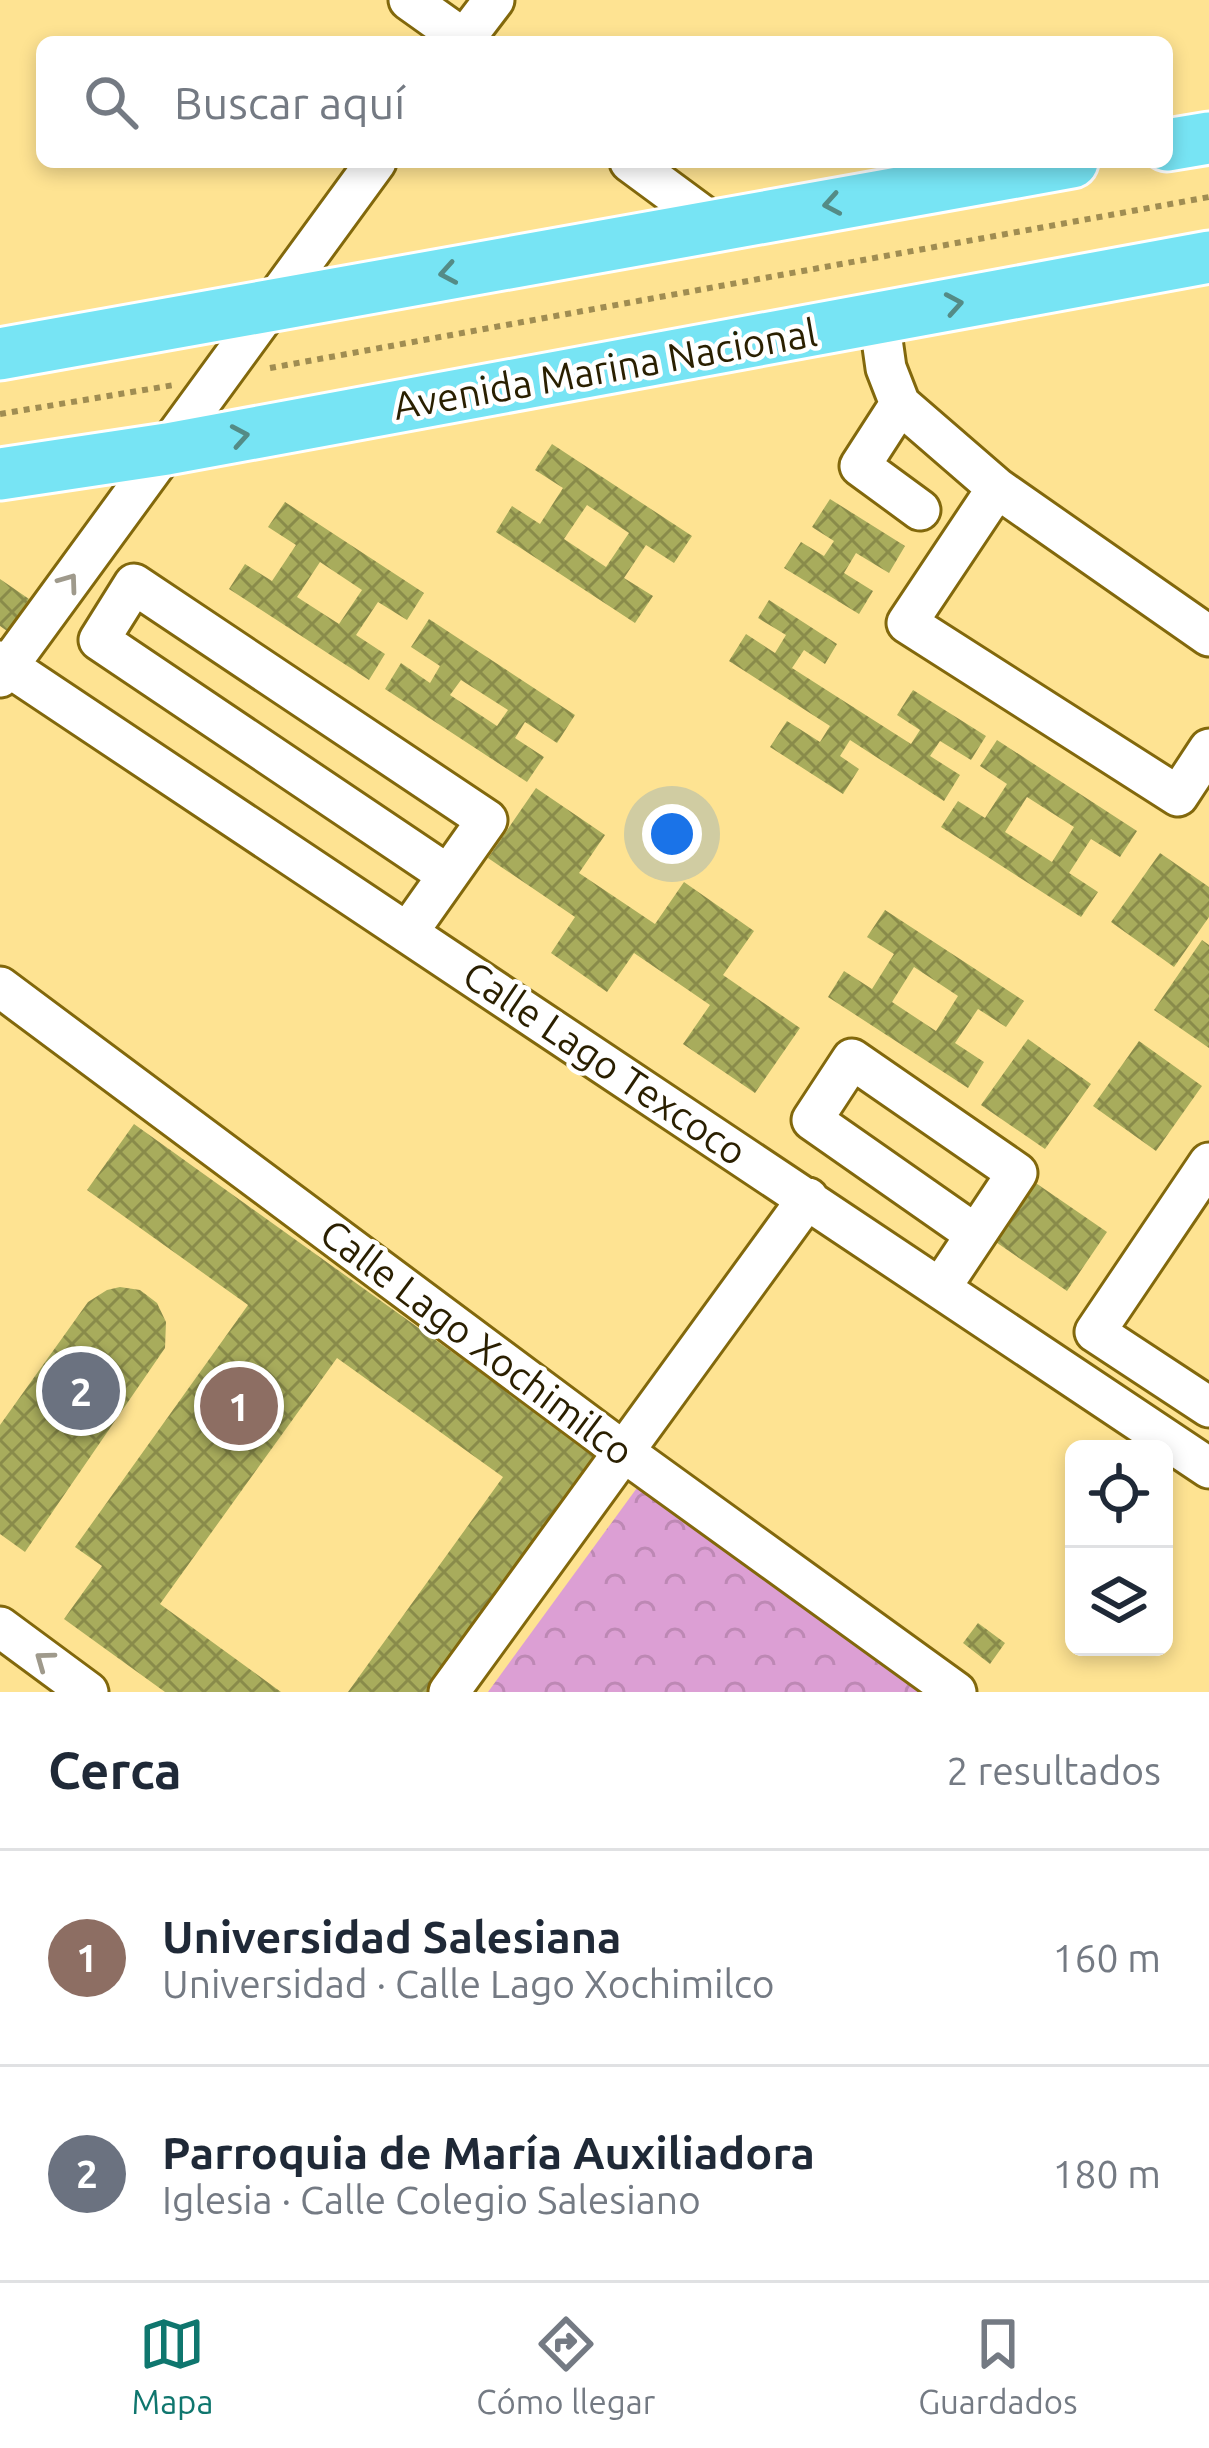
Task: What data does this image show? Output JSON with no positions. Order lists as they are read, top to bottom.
{
  "streets": {
    "main road": ["Avenida Marina Nacional"],
    "street": ["Calle Lago Texcoco", "Calle Lago Xochimilco"]
  },
  "page": {
    "search": "Buscar aquí",
    "pins": ["2", "1"],
    "heading": ["Cerca", "2 resultados"],
    "list": [
      {
        "mark": "1",
        "name": "Universidad Salesiana",
        "note": "Universidad · Calle Lago Xochimilco",
        "value": "160 m"
      },
      {
        "mark": "2",
        "name": "Parroquia de María Auxiliadora",
        "note": "Iglesia · Calle Colegio Salesiano",
        "value": "180 m"
      }
    ],
    "nav": ["Mapa", "Cómo llegar", "Guardados"]
  }
}
